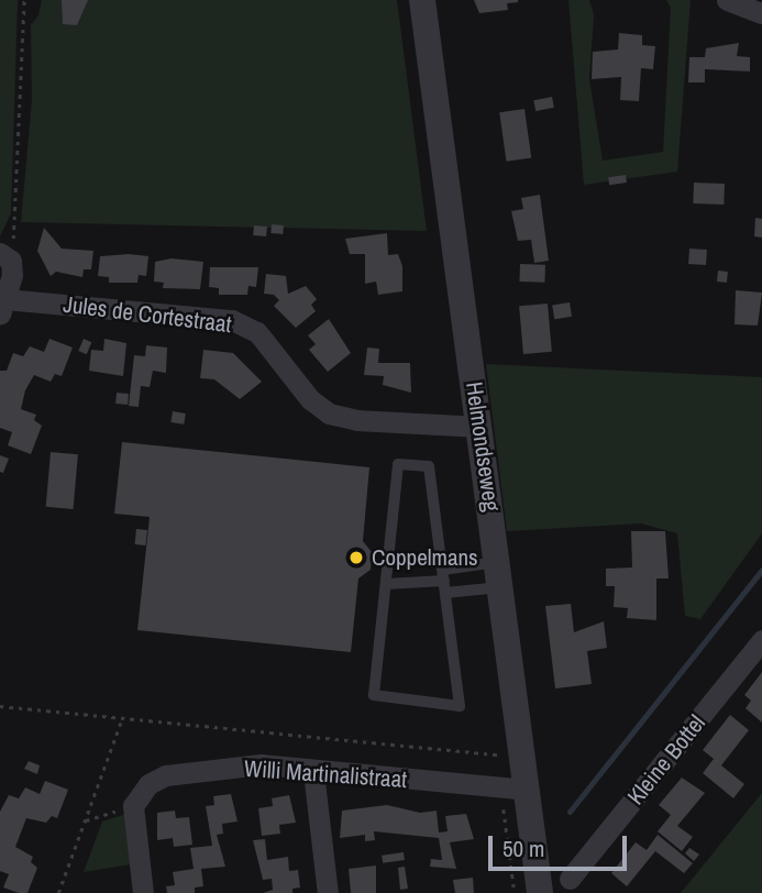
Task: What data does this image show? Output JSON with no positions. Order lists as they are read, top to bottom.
{
  "streets": {
    "street": [
      "Jules de Cortestraat",
      "Helmondseweg",
      "Kleine Bottel",
      "Willi Martinalistraat"
    ]
  },
  "crossings": [
    ["Jules de Cortestraat", "Helmondseweg"],
    ["Helmondseweg", "Kleine Bottel"],
    ["Helmondseweg", "Willi Martinalistraat"]
  ],
  "places": ["Coppelmans"],
  "scale_bar": "50 m"
}
